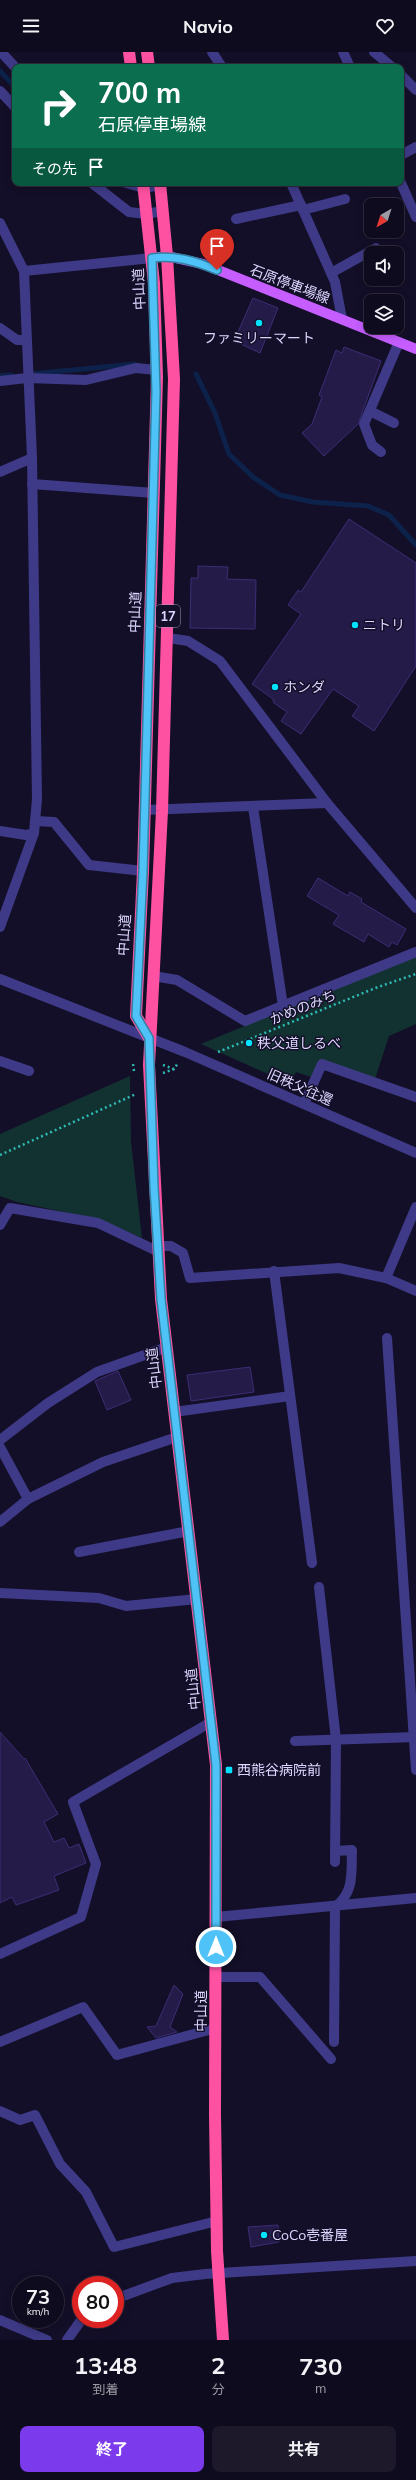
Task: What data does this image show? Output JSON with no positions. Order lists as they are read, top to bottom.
{
  "streets": {
    "highway": ["中山道", "17"],
    "main road": ["石原停車場線"],
    "street": ["旧秩父往還"],
    "path": ["かめのみち"]
  },
  "crossings": [
    ["石原停車場線", "中山道"],
    ["中山道", "旧秩父往還"]
  ],
  "places": {
    "other": [
      "ファミリーマート",
      "ニトリ",
      "ホンダ",
      "秩父道しるべ",
      "CoCo壱番屋"
    ],
    "transit": ["西熊谷病院前"]
  },
  "north": "bottom left",
  "page": {
    "header": "Navio",
    "turn": ["700 m", "石原停車場線"],
    "then": "その先",
    "speed": "73 km/h",
    "limit": "80",
    "eta": [
      "13:48",
      "到着",
      "2",
      "分",
      "730",
      "m"
    ],
    "buttons": ["終了", "共有"]
  }
}
